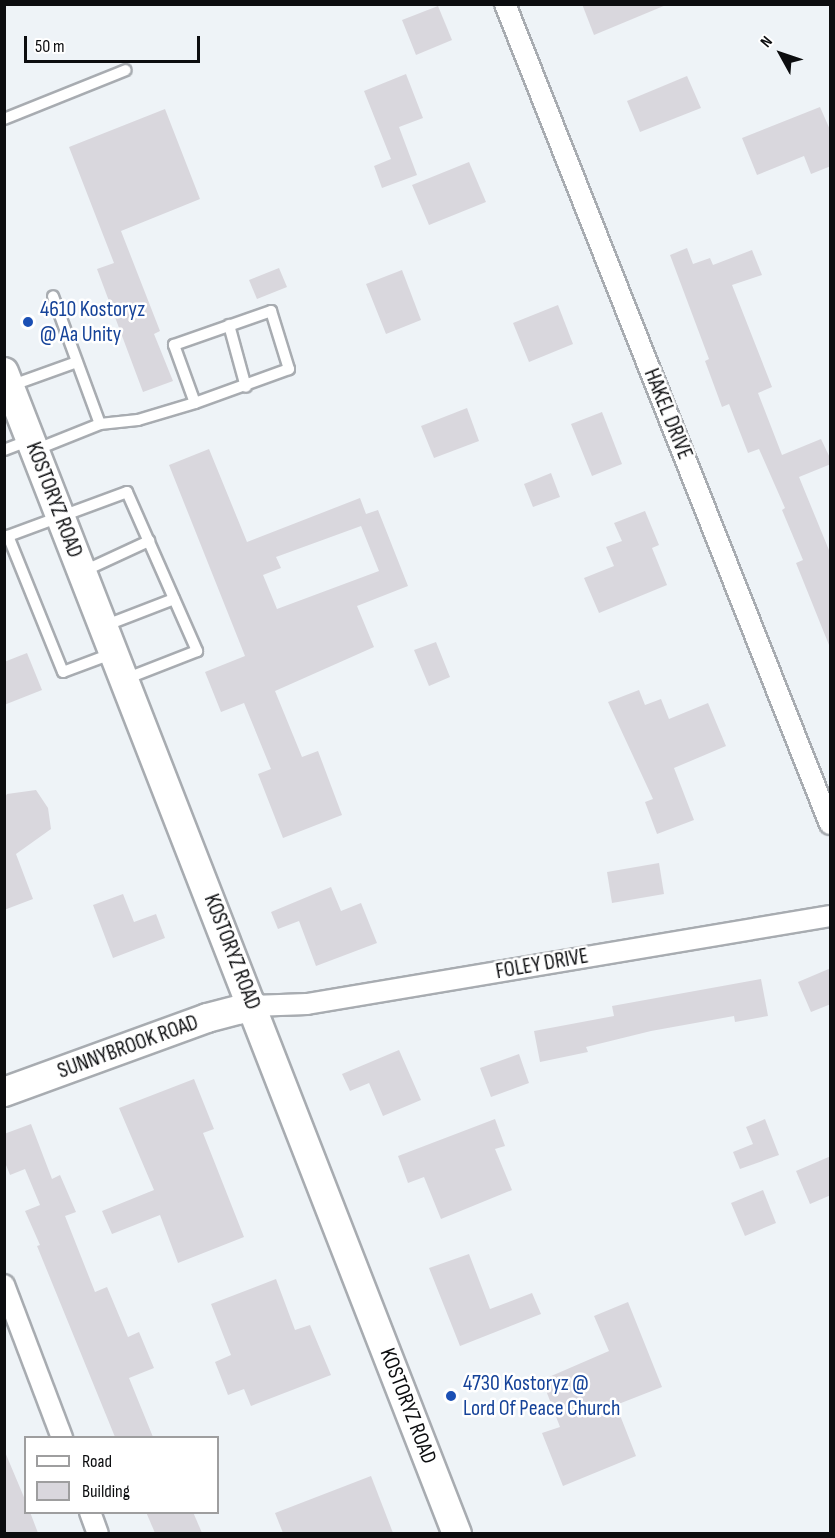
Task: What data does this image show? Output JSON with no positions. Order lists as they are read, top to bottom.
{
  "streets": {
    "main road": ["KOSTORYZ ROAD", "SUNNYBROOK ROAD"],
    "street": ["HAKEL DRIVE", "FOLEY DRIVE"]
  },
  "crossings": [
    ["KOSTORYZ ROAD", "FOLEY DRIVE"],
    ["KOSTORYZ ROAD", "SUNNYBROOK ROAD"],
    ["FOLEY DRIVE", "SUNNYBROOK ROAD"]
  ],
  "places": ["4610 Kostoryz @ Aa Unity", "4730 Kostoryz @ Lord Of Peace Church"],
  "legend": ["Road", "Building"],
  "scale_bar": "50 m",
  "north": "top left"
}
